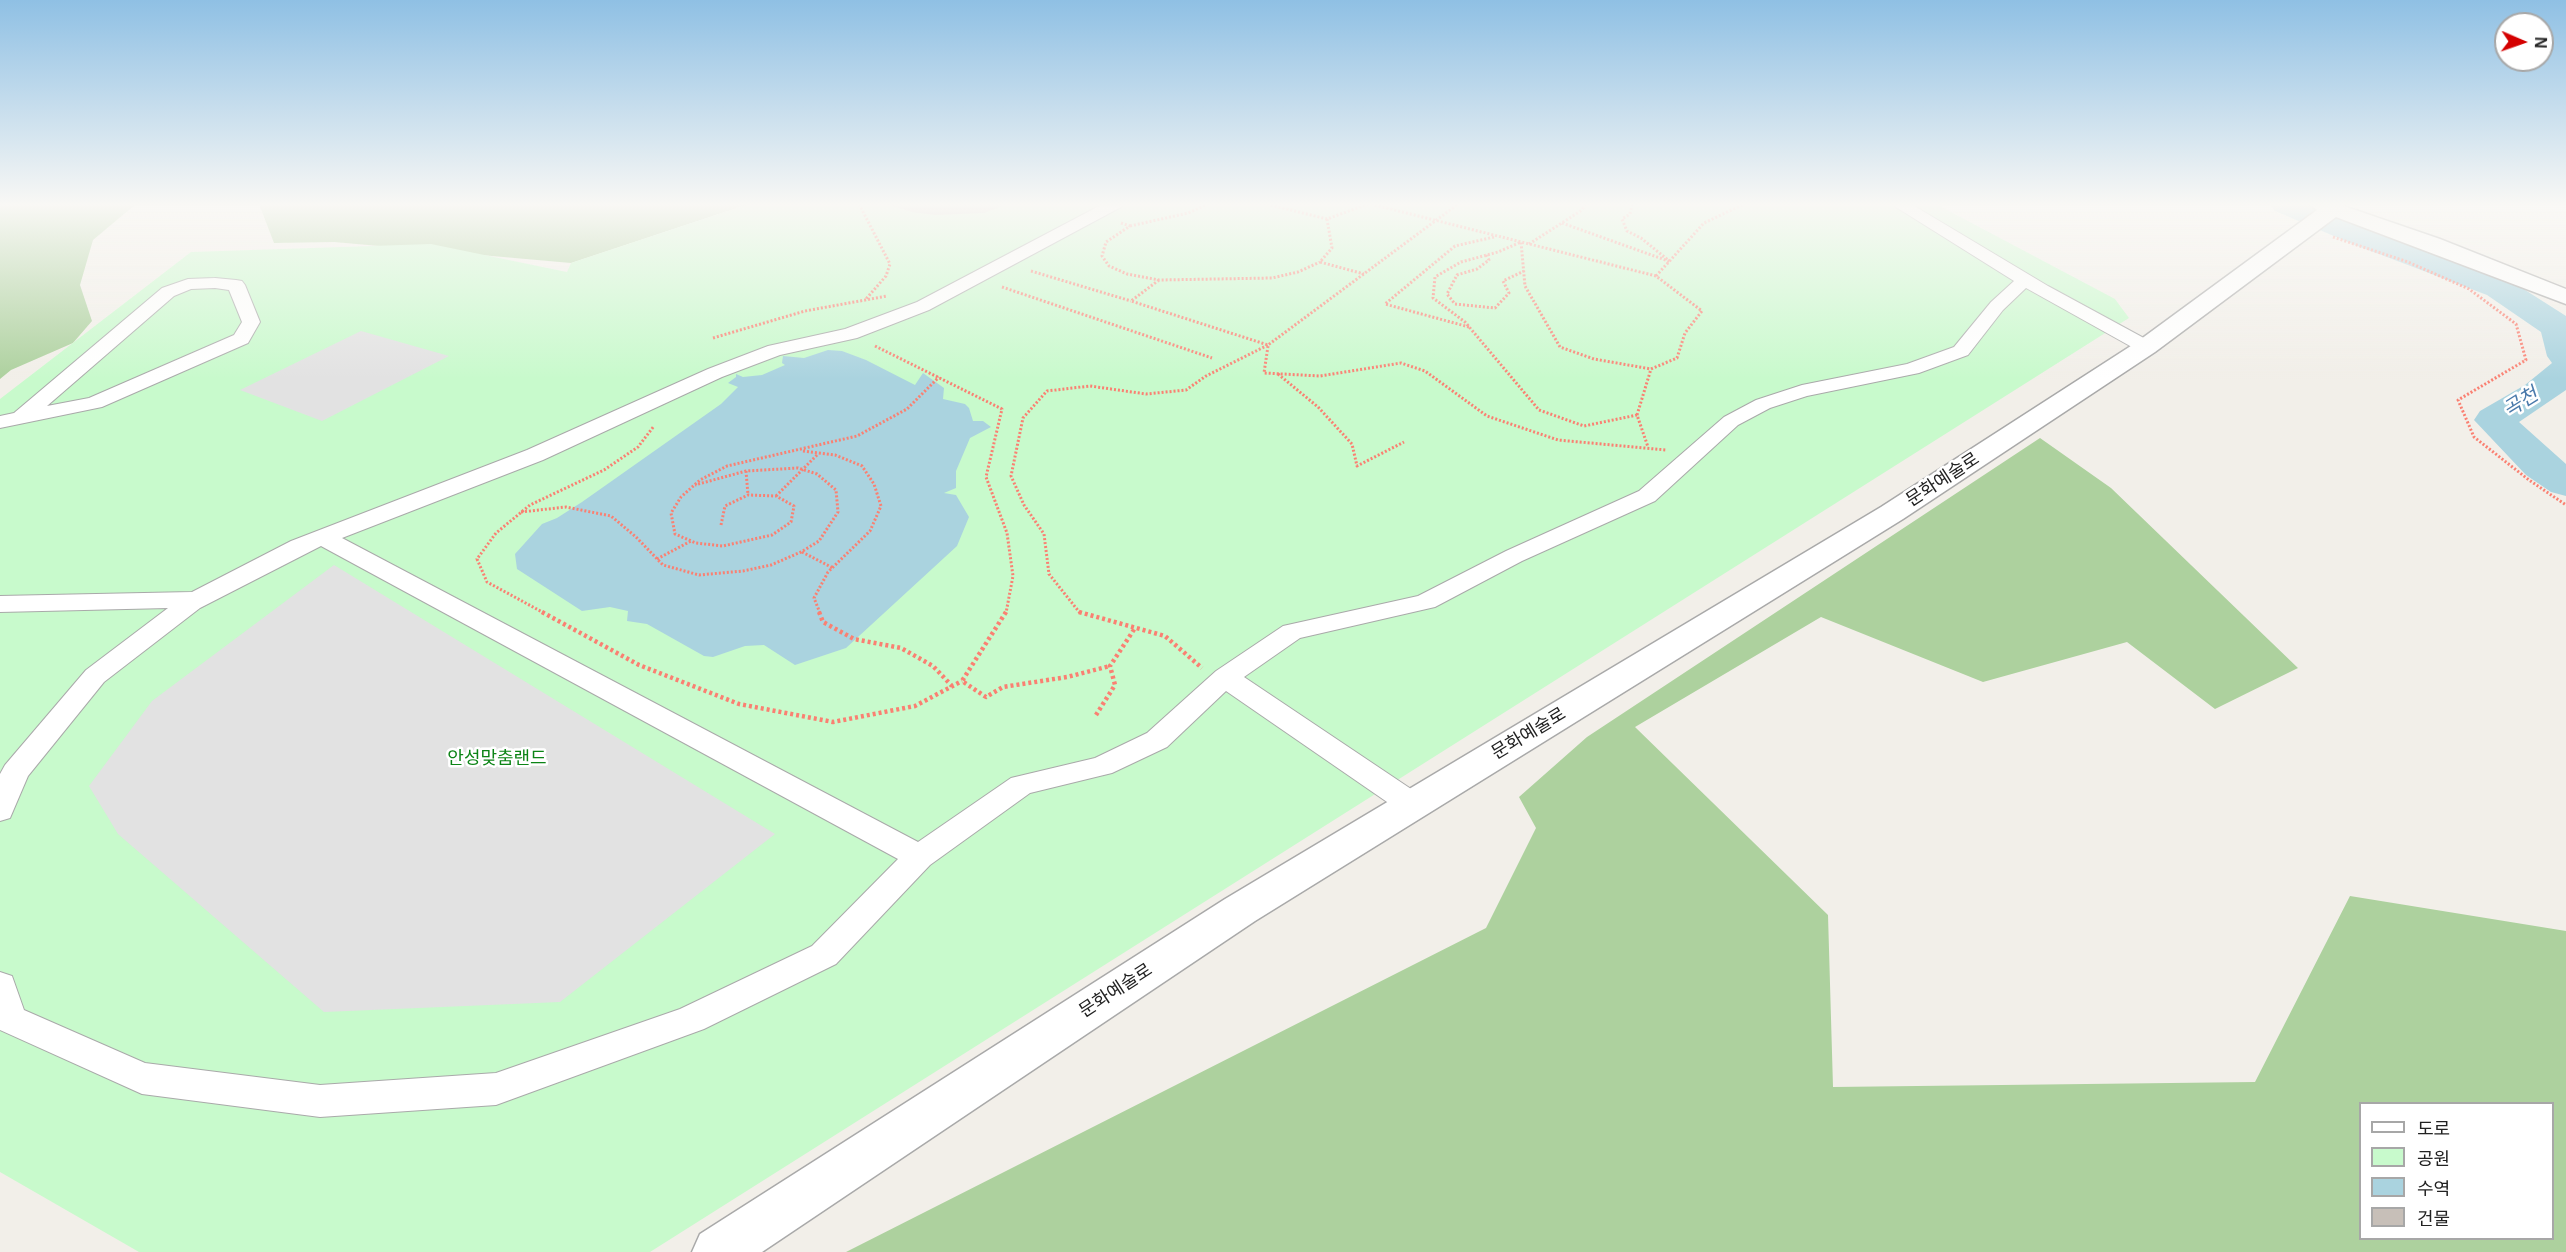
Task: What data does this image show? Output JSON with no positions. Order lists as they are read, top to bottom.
{
  "streets": {
    "street": ["문화예술로"]
  },
  "water": ["곡천"],
  "parks": ["안성맞춤랜드"],
  "legend": [
    "도로",
    "공원",
    "수역",
    "건물"
  ],
  "north": "right"
}
